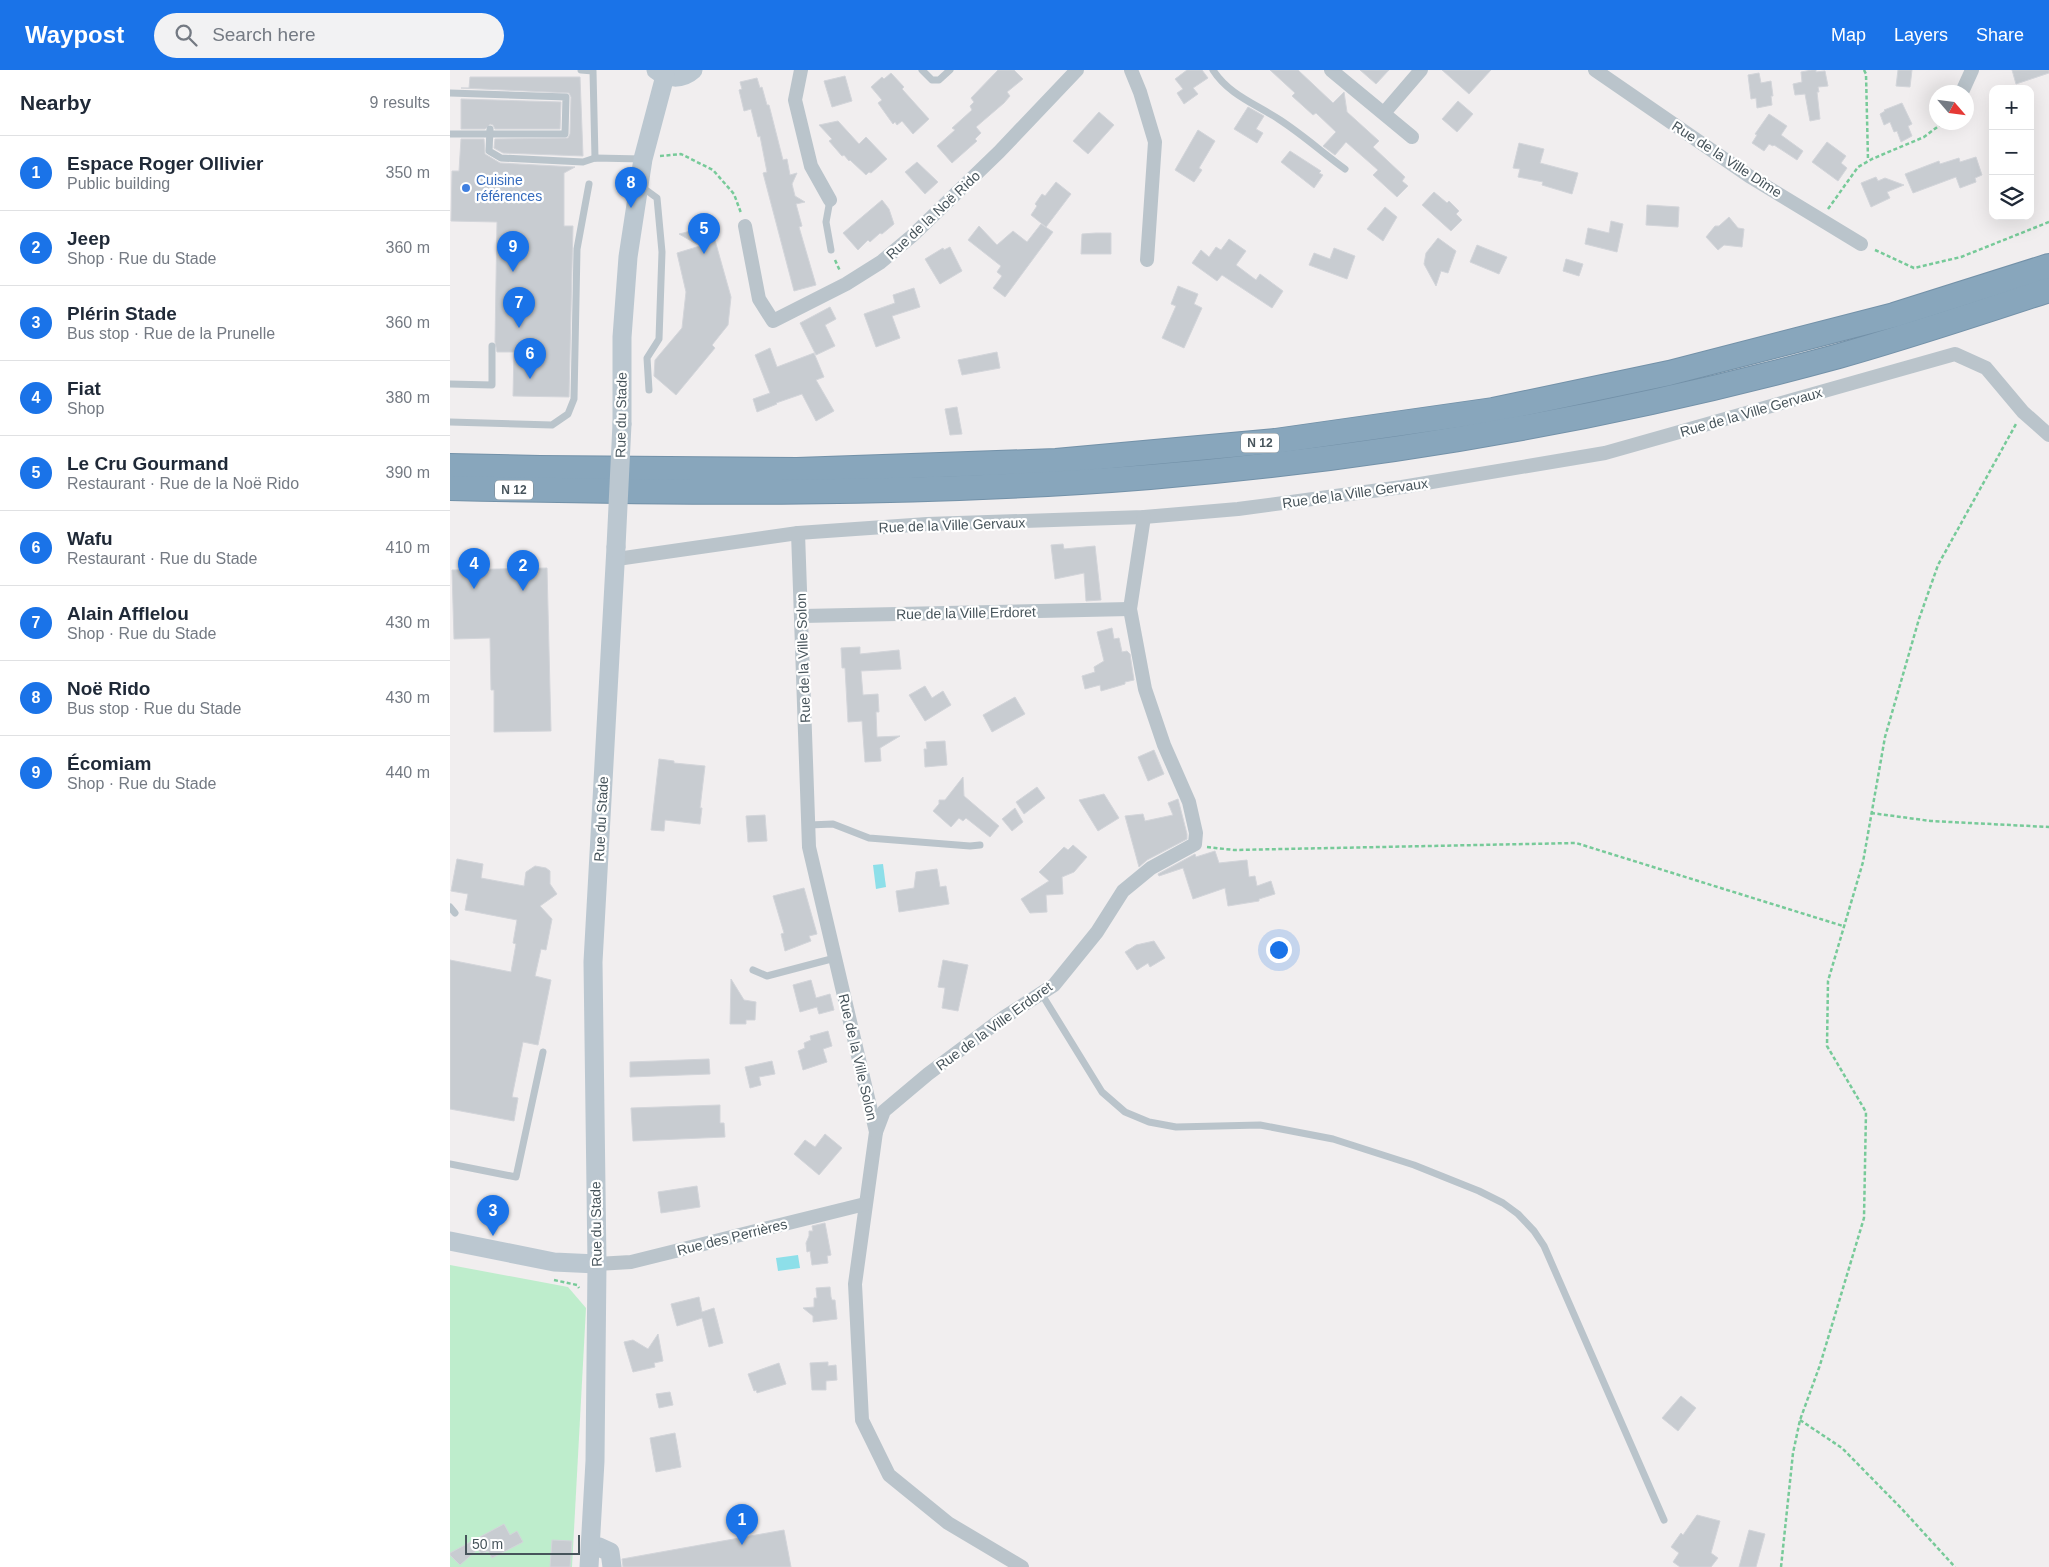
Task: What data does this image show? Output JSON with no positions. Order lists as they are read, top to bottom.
{
  "streets": {
    "highway": ["N 12"],
    "main road": ["Rue du Stade"],
    "street": [
      "Rue de la Ville Dîme",
      "Rue de la Noë Rido",
      "Rue de la Ville Gervaux",
      "Rue de la Ville Erdoret",
      "Rue de la Ville Solon",
      "Rue des Perrières"
    ]
  },
  "crossings": [
    ["Rue de la Ville Gervaux", "Rue du Stade"],
    ["Rue de la Ville Gervaux", "Rue de la Ville Solon"],
    ["Rue du Stade", "Rue des Perrières"],
    ["Rue de la Ville Erdoret", "Rue de la Ville Solon"],
    ["Rue de la Ville Solon", "Rue des Perrières"]
  ],
  "places": ["Cuisine références"],
  "scale_bar": "50 m",
  "north": "bottom right",
  "page": {
    "header": "Waypost",
    "search": "Search here",
    "nav": ["Map", "Layers", "Share"],
    "heading": ["Nearby", "9 results"],
    "map_buttons": ["+", "−"],
    "list": [
      {
        "mark": "1",
        "name": "Espace Roger Ollivier",
        "note": "Public building",
        "value": "350 m"
      },
      {
        "mark": "2",
        "name": "Jeep",
        "note": "Shop · Rue du Stade",
        "value": "360 m"
      },
      {
        "mark": "3",
        "name": "Plérin Stade",
        "note": "Bus stop · Rue de la Prunelle",
        "value": "360 m"
      },
      {
        "mark": "4",
        "name": "Fiat",
        "note": "Shop",
        "value": "380 m"
      },
      {
        "mark": "5",
        "name": "Le Cru Gourmand",
        "note": "Restaurant · Rue de la Noë Rido",
        "value": "390 m"
      },
      {
        "mark": "6",
        "name": "Wafu",
        "note": "Restaurant · Rue du Stade",
        "value": "410 m"
      },
      {
        "mark": "7",
        "name": "Alain Afflelou",
        "note": "Shop · Rue du Stade",
        "value": "430 m"
      },
      {
        "mark": "8",
        "name": "Noë Rido",
        "note": "Bus stop · Rue du Stade",
        "value": "430 m"
      },
      {
        "mark": "9",
        "name": "Écomiam",
        "note": "Shop · Rue du Stade",
        "value": "440 m"
      }
    ],
    "pins": [
      "8",
      "5",
      "9",
      "7",
      "6",
      "4",
      "2",
      "3",
      "1"
    ],
    "scale": "50 m"
  }
}
